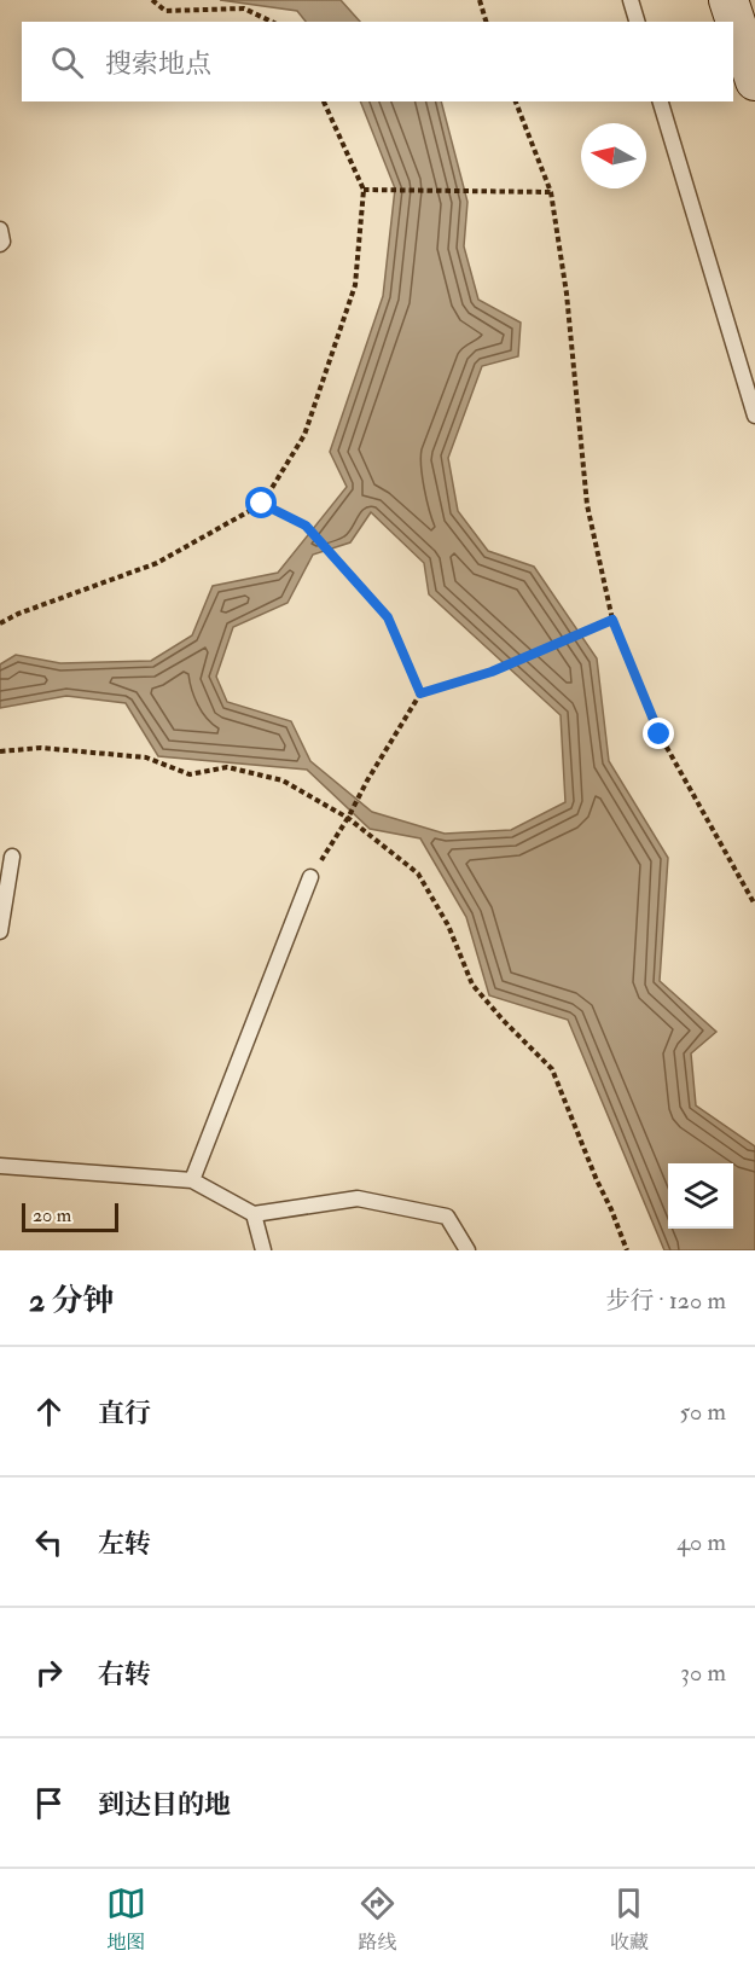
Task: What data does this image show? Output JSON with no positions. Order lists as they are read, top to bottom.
{
  "scale_bar": "20 m",
  "north": "left",
  "page": {
    "search": "搜索地点",
    "scale": "20 m",
    "heading": ["2 分钟", "步行 · 120 m"],
    "list": [
      ["直行", "50 m"],
      ["左转", "40 m"],
      ["右转", "30 m"],
      "到达目的地"
    ],
    "nav": ["地图", "路线", "收藏"]
  }
}
